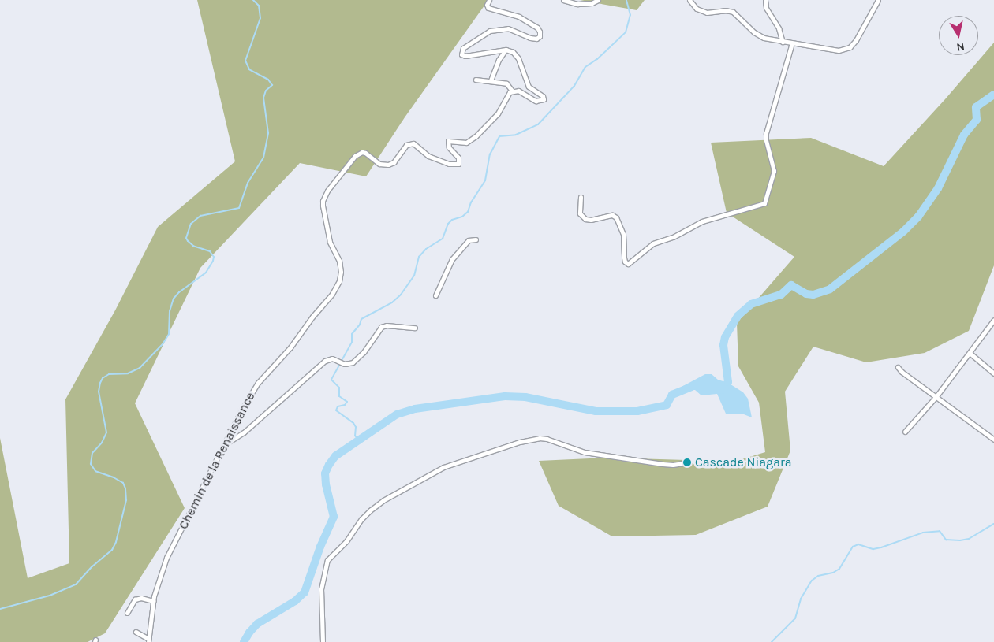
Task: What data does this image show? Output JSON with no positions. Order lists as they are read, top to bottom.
{
  "streets": {
    "street": ["Chemin de la Renaissance"]
  },
  "places": ["Cascade Niagara"],
  "north": "bottom"
}
